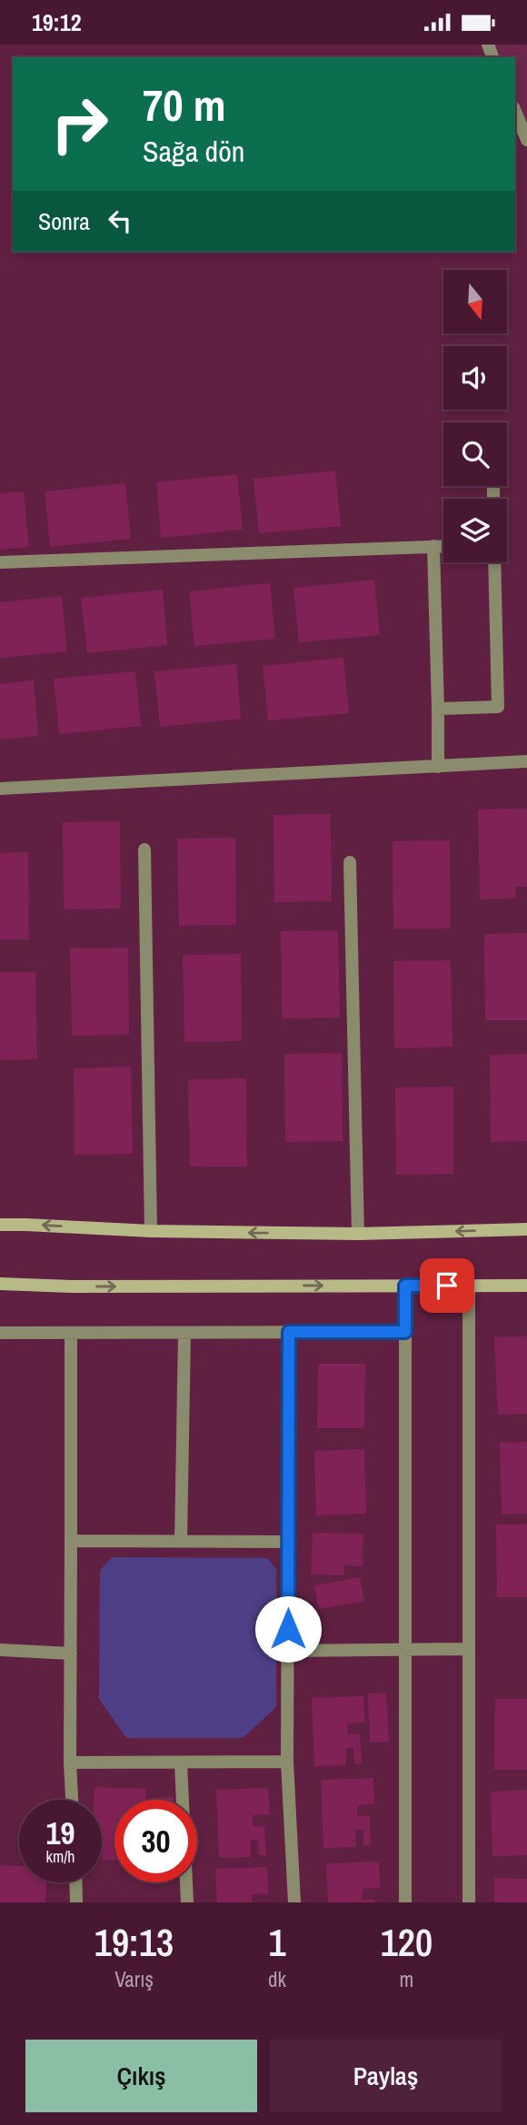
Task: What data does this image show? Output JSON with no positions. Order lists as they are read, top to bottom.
{
  "north": "bottom",
  "page": {
    "status": "19:12",
    "turn": ["70 m", "Sağa dön"],
    "then": "Sonra",
    "speed": "19 km/h",
    "limit": "30",
    "eta": [
      "19:13",
      "Varış",
      "1",
      "dk",
      "120",
      "m"
    ],
    "buttons": ["Çıkış", "Paylaş"]
  }
}
